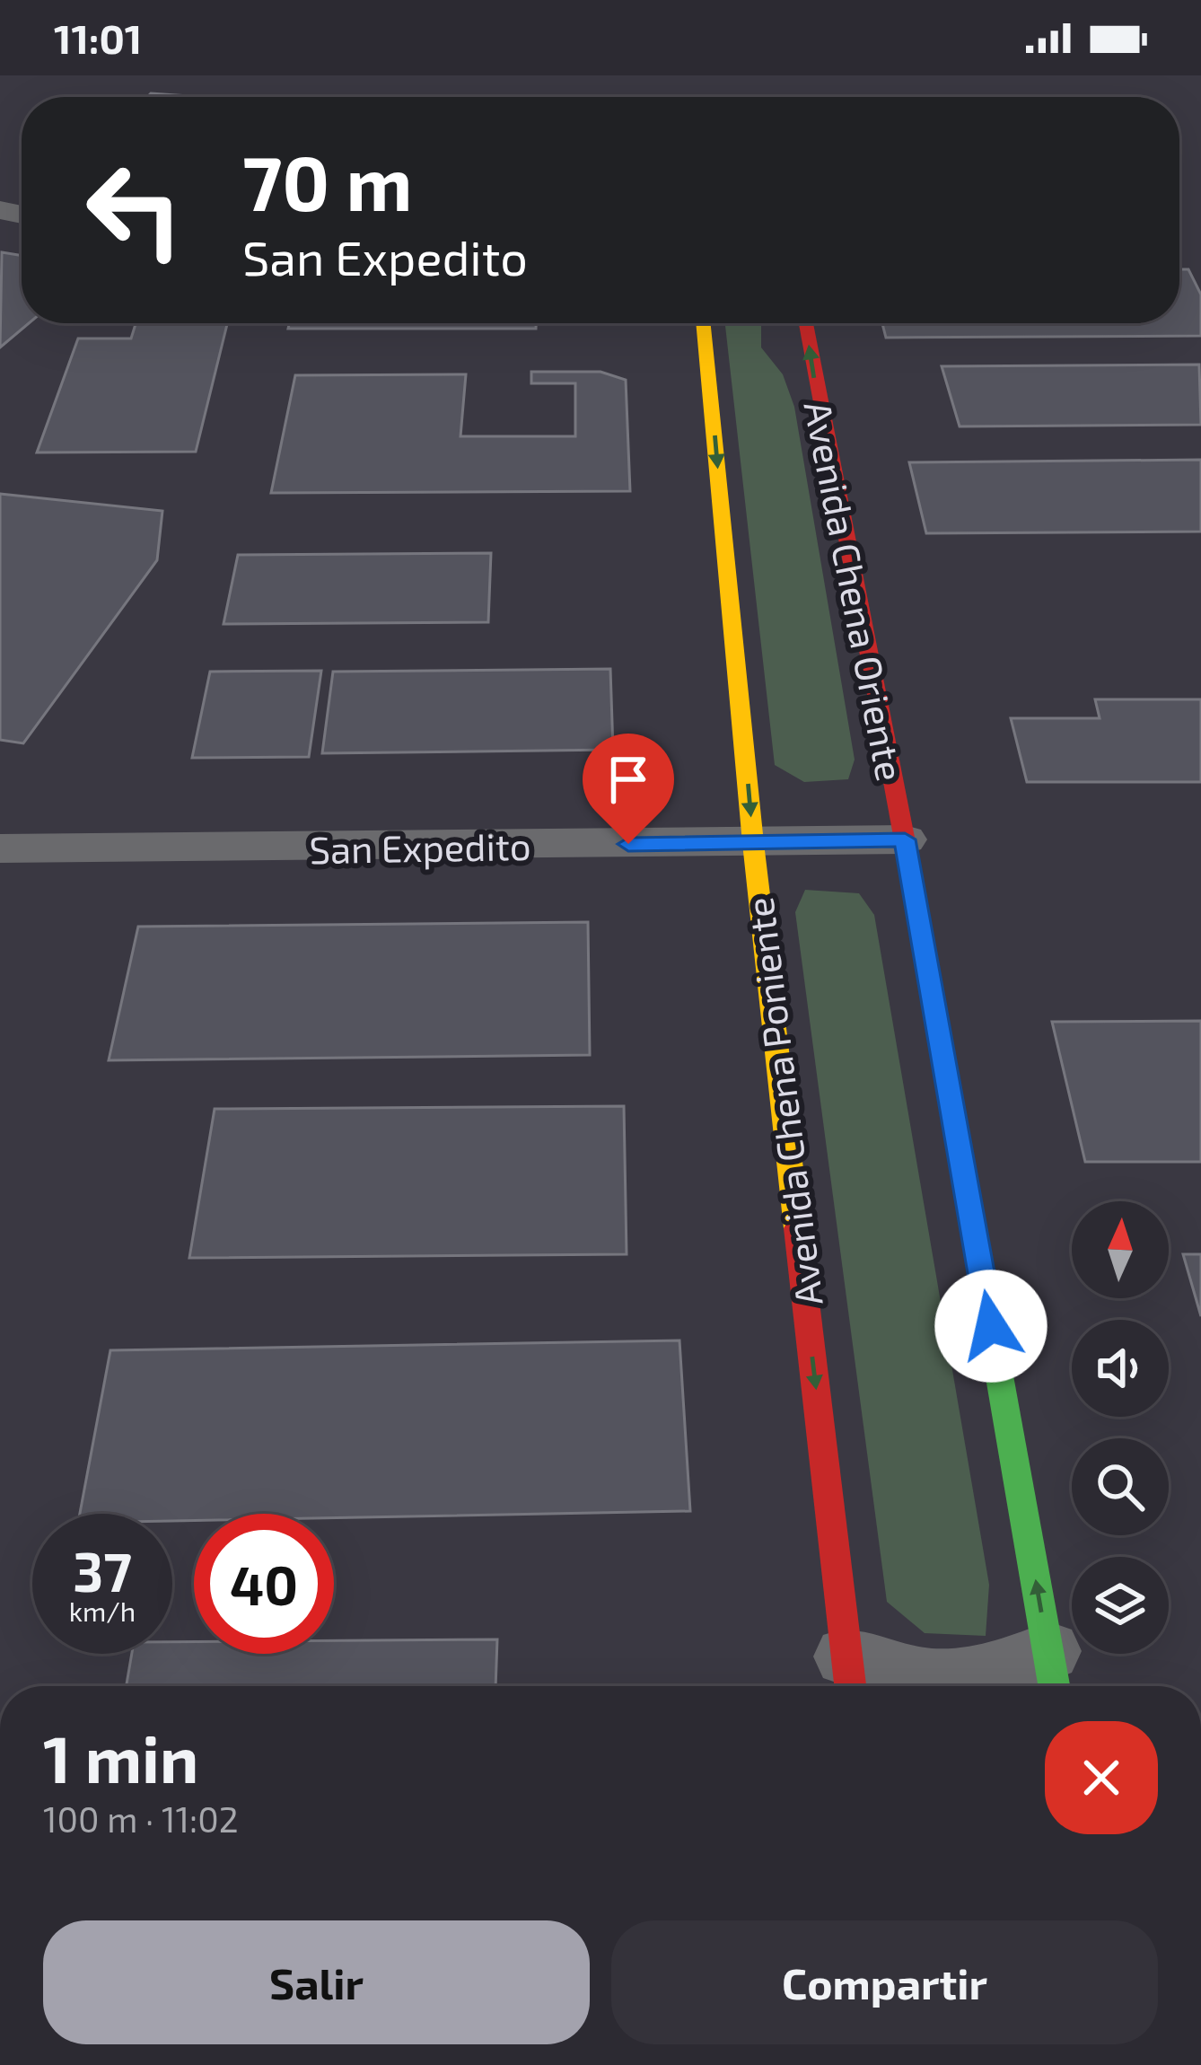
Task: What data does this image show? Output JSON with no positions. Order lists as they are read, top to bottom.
{
  "streets": {
    "street": ["Avenida Chena Oriente", "San Expedito", "Avenida Chena Poniente"]
  },
  "crossings": [
    ["Avenida Chena Oriente", "San Expedito"],
    ["San Expedito", "Avenida Chena Poniente"]
  ],
  "one_way": ["Avenida Chena Oriente", "Avenida Chena Poniente"],
  "north": "top",
  "page": {
    "status": "11:01",
    "turn": ["70 m", "San Expedito"],
    "speed": "37 km/h",
    "limit": "40",
    "heading": ["1 min", "100 m · 11:02"],
    "buttons": ["Salir", "Compartir"]
  }
}
